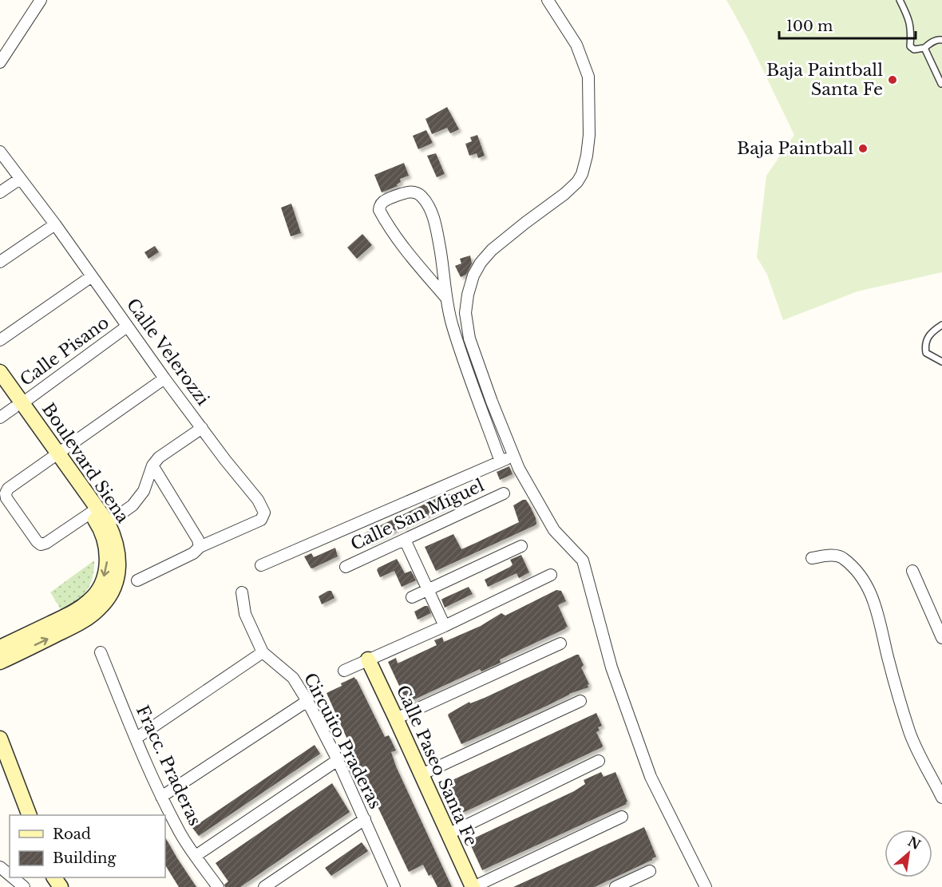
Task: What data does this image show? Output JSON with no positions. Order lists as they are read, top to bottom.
{
  "streets": {
    "street": [
      "Calle Pisano",
      "Calle Velerozzi",
      "Boulevard Siena",
      "Calle San Miguel",
      "Circuito Praderas",
      "Fracc. Praderas",
      "Calle Paseo Santa Fe"
    ]
  },
  "crossings": [
    ["Calle Pisano", "Calle Velerozzi"],
    ["Calle Pisano", "Boulevard Siena"]
  ],
  "places": ["Baja Paintball Santa Fe", "Baja Paintball"],
  "legend": ["Road", "Building"],
  "scale_bar": "100 m",
  "north": "top right"
}
